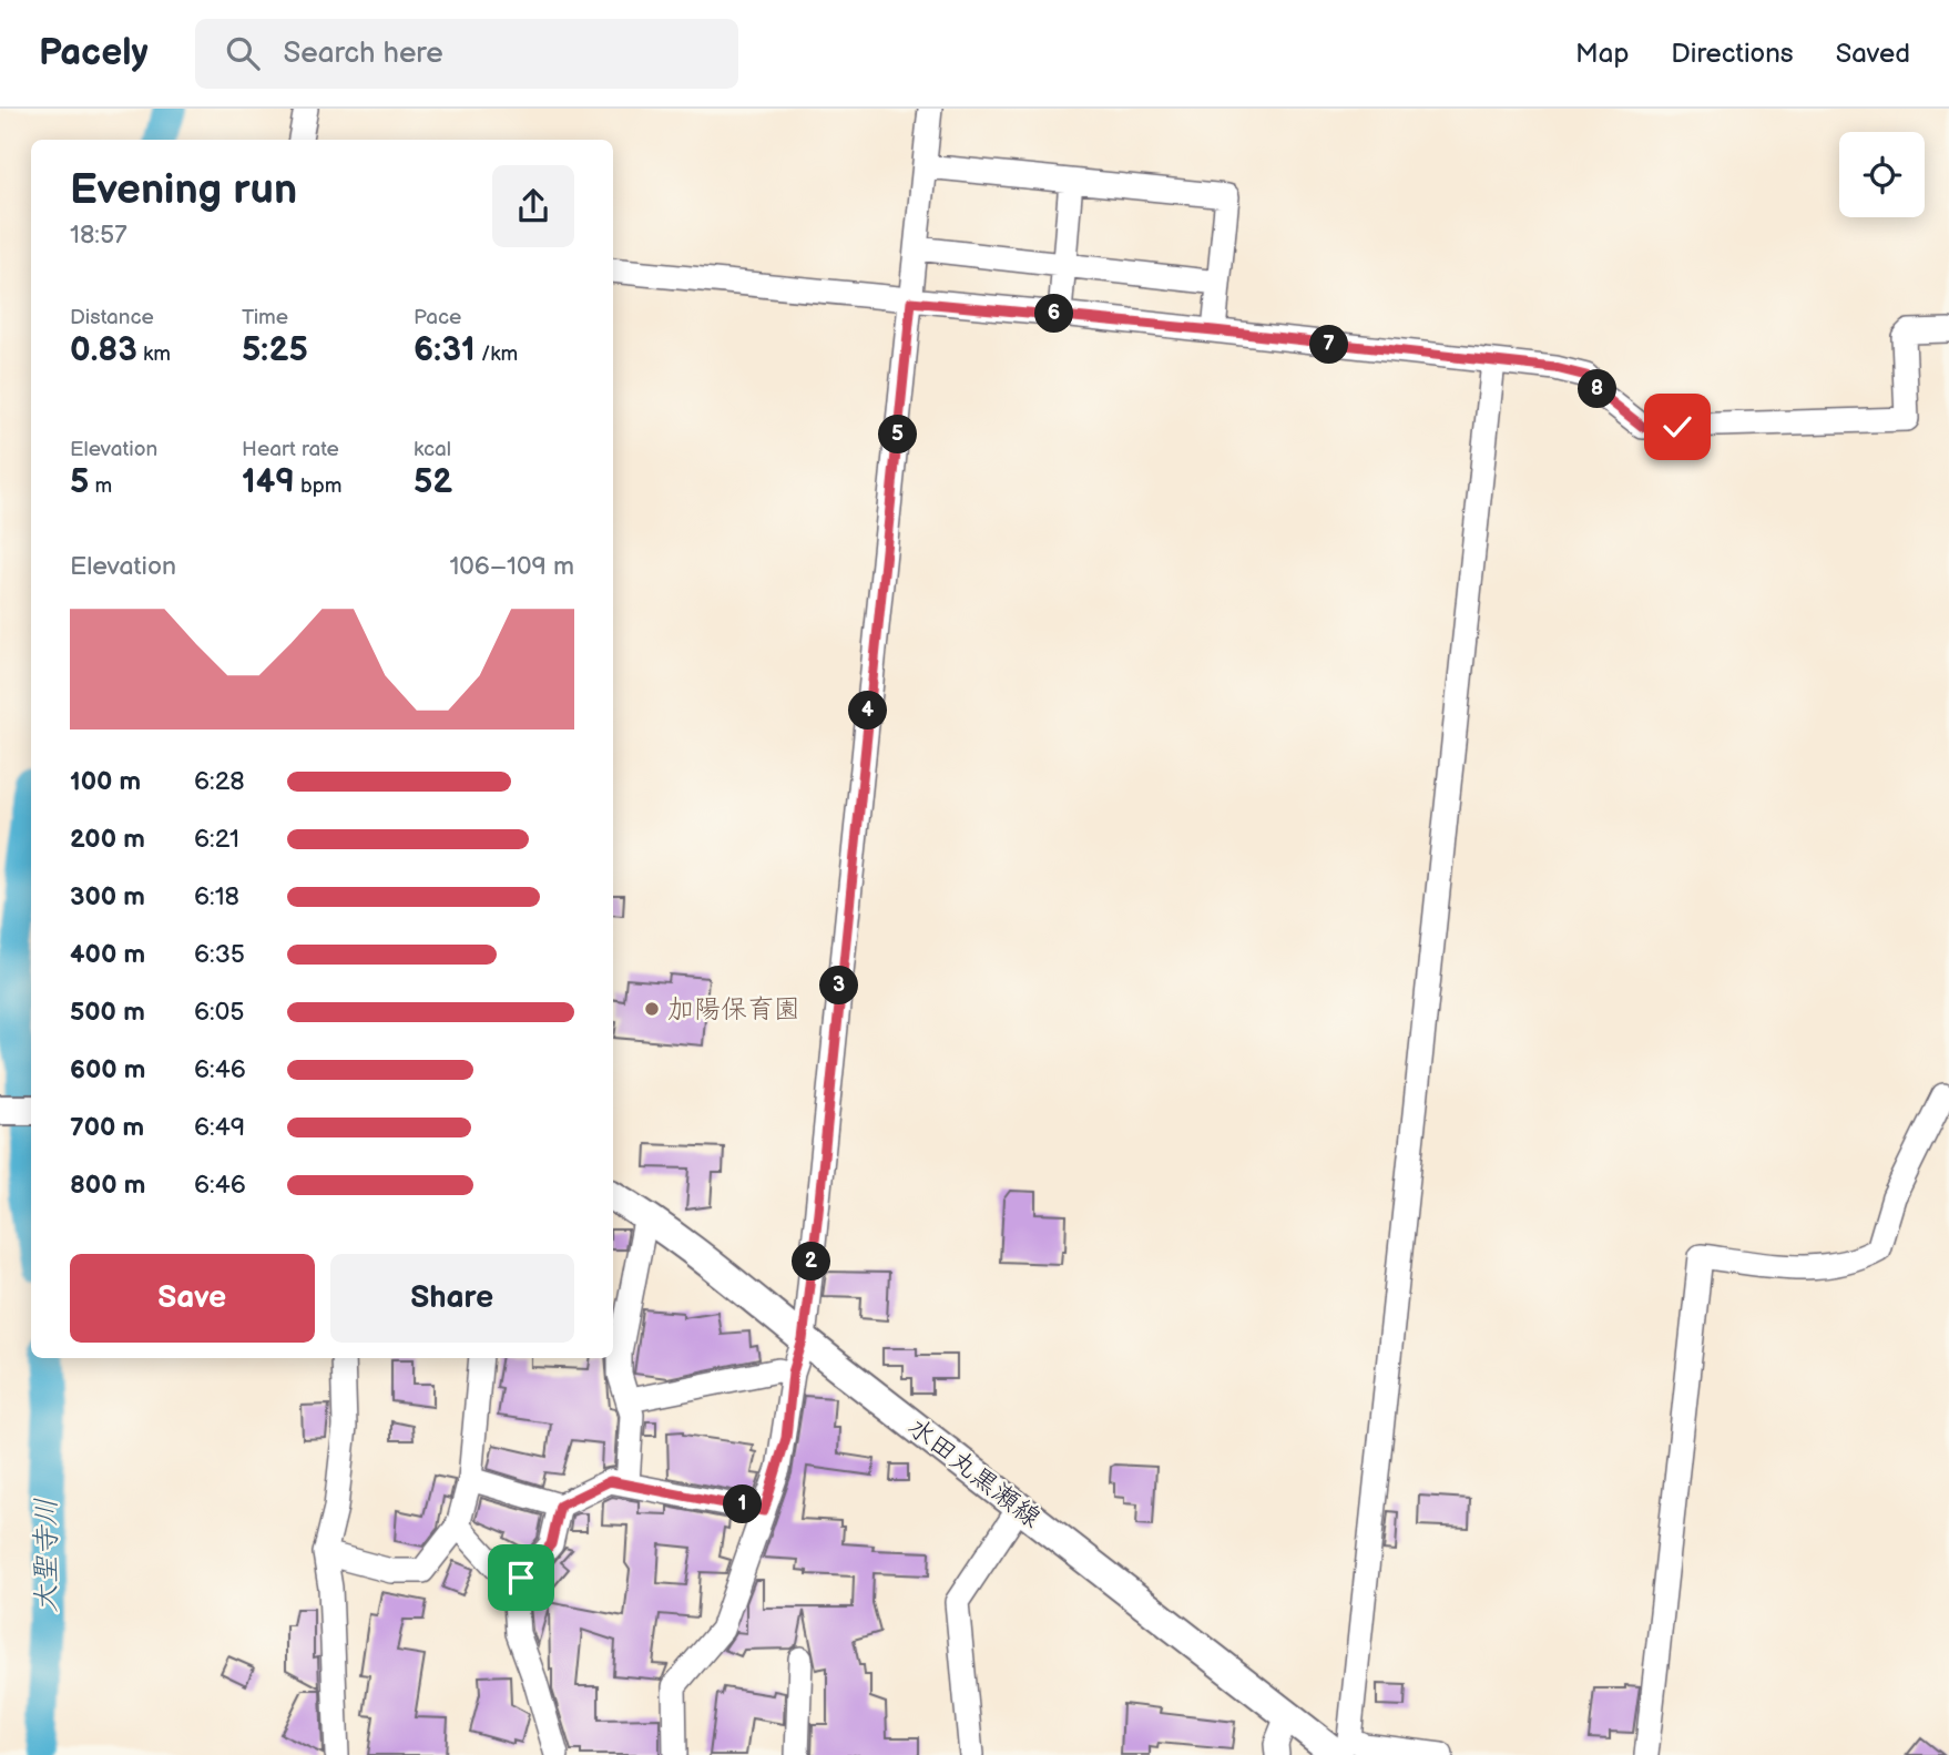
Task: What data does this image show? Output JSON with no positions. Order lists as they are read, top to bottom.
{
  "streets": {
    "main road": ["水田丸黒瀬線"]
  },
  "water": ["大聖寺川"],
  "places": ["加陽保育園"],
  "page": {
    "header": "Pacely",
    "search": "Search here",
    "nav": ["Map", "Directions", "Saved"],
    "heading": ["Evening run", "18:57"],
    "stats": [
      ["Distance", "0.83 km"],
      ["Time", "5:25"],
      ["Pace", "6:31 /km"],
      ["Elevation", "5 m"],
      ["Heart rate", "149 bpm"],
      ["kcal", "52"]
    ],
    "pins": [
      "6",
      "7",
      "8",
      "5",
      "4",
      "3",
      "2",
      "1"
    ],
    "chart": ["Elevation", "106–109 m"],
    "list": [
      {
        "name": "100 m",
        "note": "6:28"
      },
      {
        "name": "200 m",
        "note": "6:21"
      },
      {
        "name": "300 m",
        "note": "6:18"
      },
      {
        "name": "400 m",
        "note": "6:35"
      },
      {
        "name": "500 m",
        "note": "6:05"
      },
      {
        "name": "600 m",
        "note": "6:46"
      },
      {
        "name": "700 m",
        "note": "6:49"
      },
      {
        "name": "800 m",
        "note": "6:46"
      }
    ],
    "buttons": ["Save", "Share"]
  }
}
